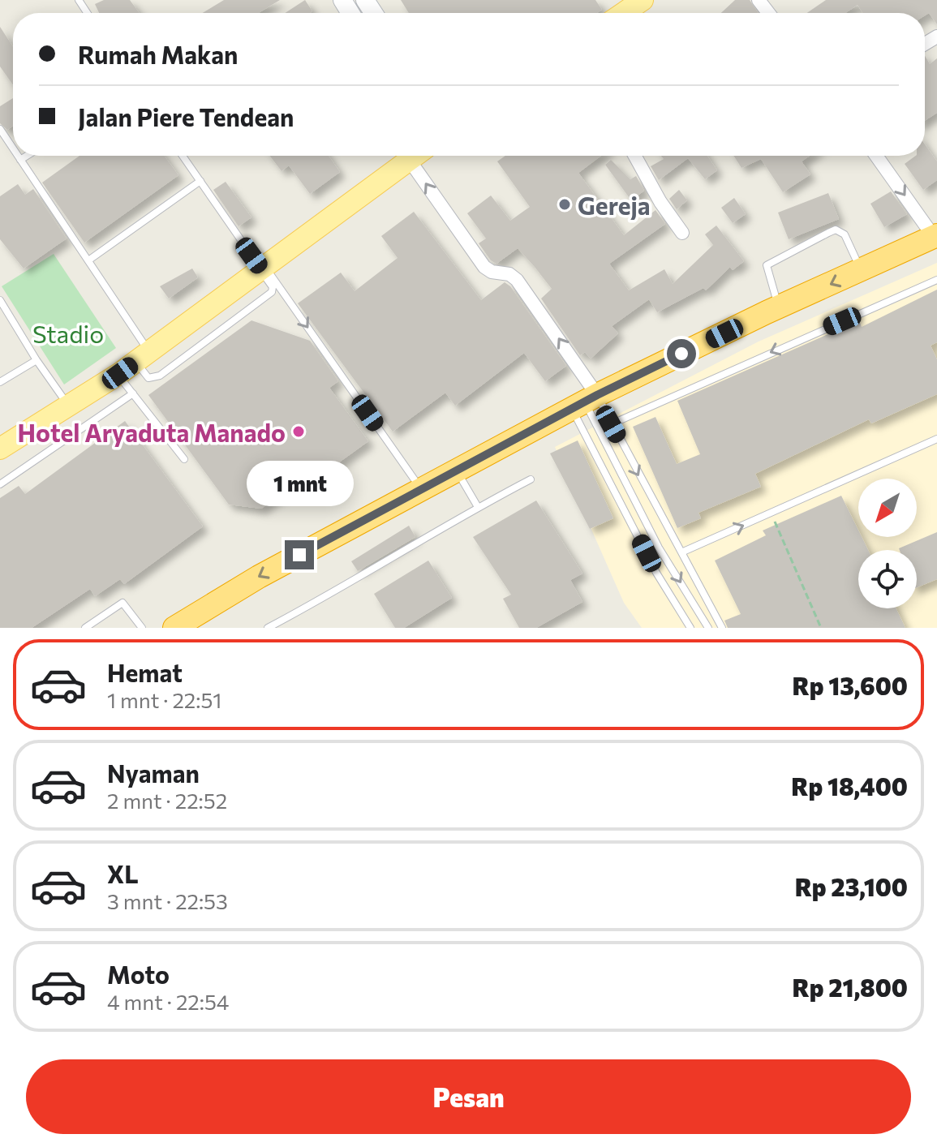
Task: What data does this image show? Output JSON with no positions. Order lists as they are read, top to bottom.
{
  "parks": ["Stadio"],
  "places": ["Gereja", "Hotel Aryaduta Manado"],
  "north": "bottom left",
  "page": {
    "banner": ["Rumah Makan", "Jalan Piere Tendean"],
    "bubble": "1 mnt",
    "list": [
      {
        "name": "Hemat",
        "note": "1 mnt · 22:51",
        "value": "Rp 13,600"
      },
      {
        "name": "Nyaman",
        "note": "2 mnt · 22:52",
        "value": "Rp 18,400"
      },
      {
        "name": "XL",
        "note": "3 mnt · 22:53",
        "value": "Rp 23,100"
      },
      {
        "name": "Moto",
        "note": "4 mnt · 22:54",
        "value": "Rp 21,800"
      }
    ],
    "buttons": "Pesan"
  }
}
